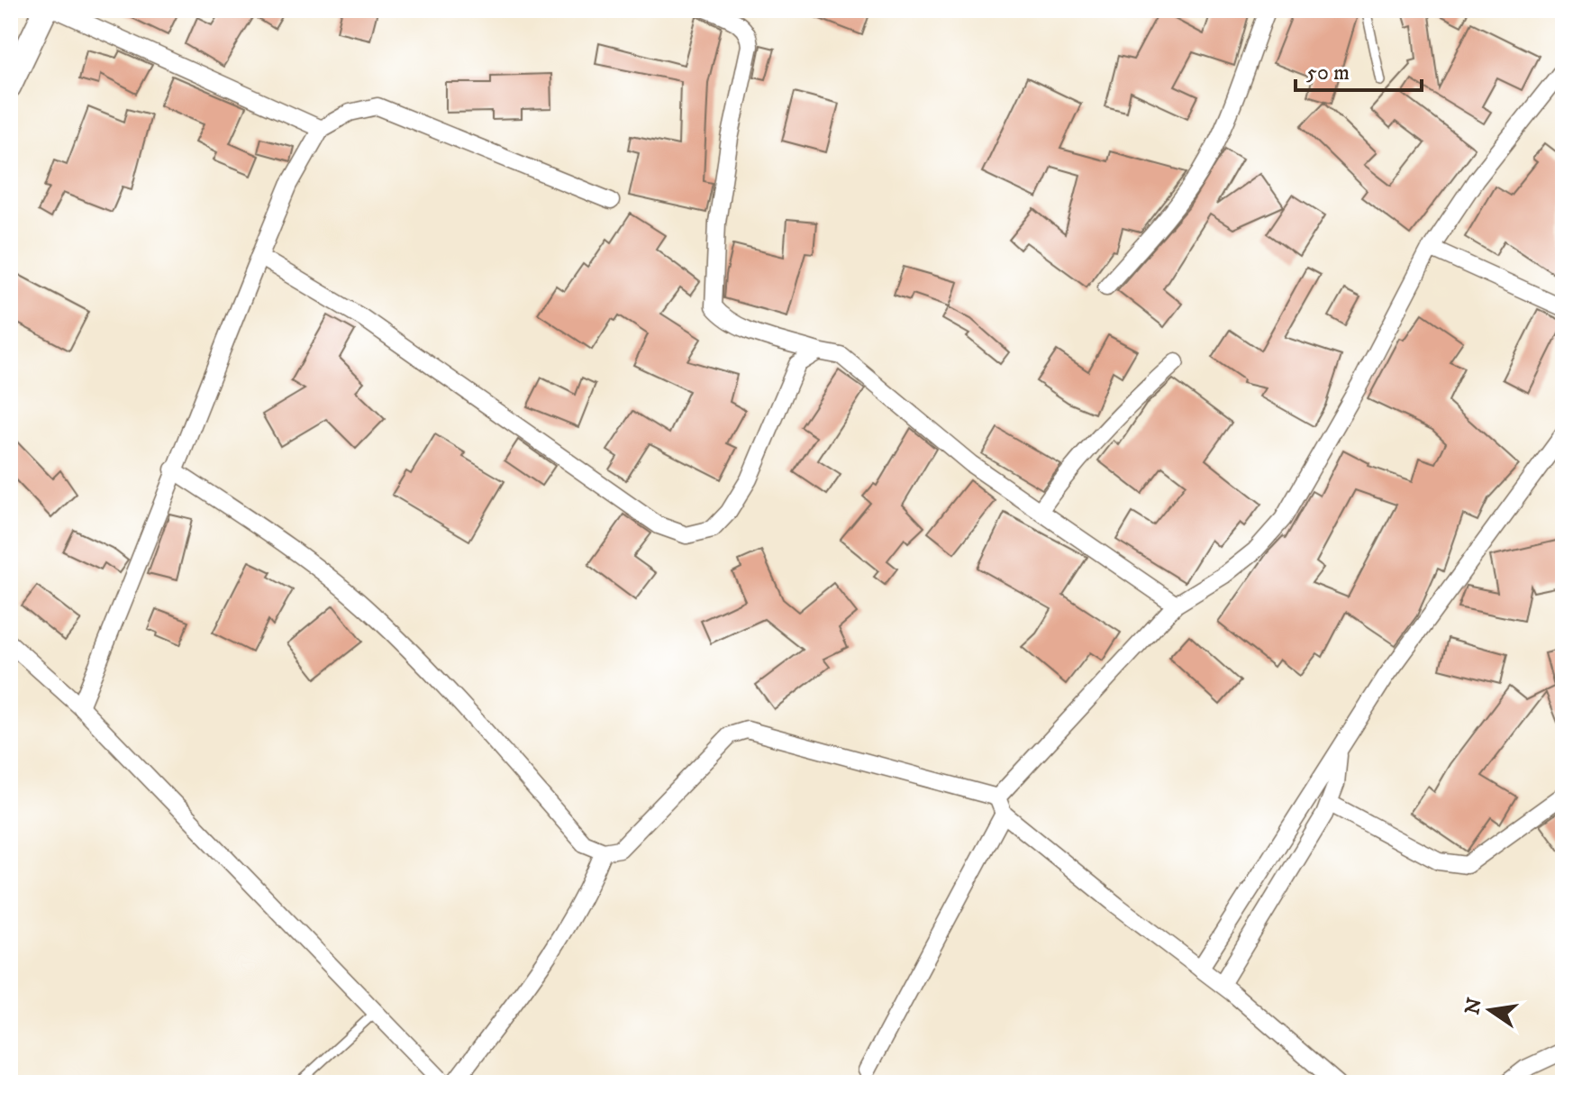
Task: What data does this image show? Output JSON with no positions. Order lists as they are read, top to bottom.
{
  "scale_bar": "50 m",
  "north": "left"
}
